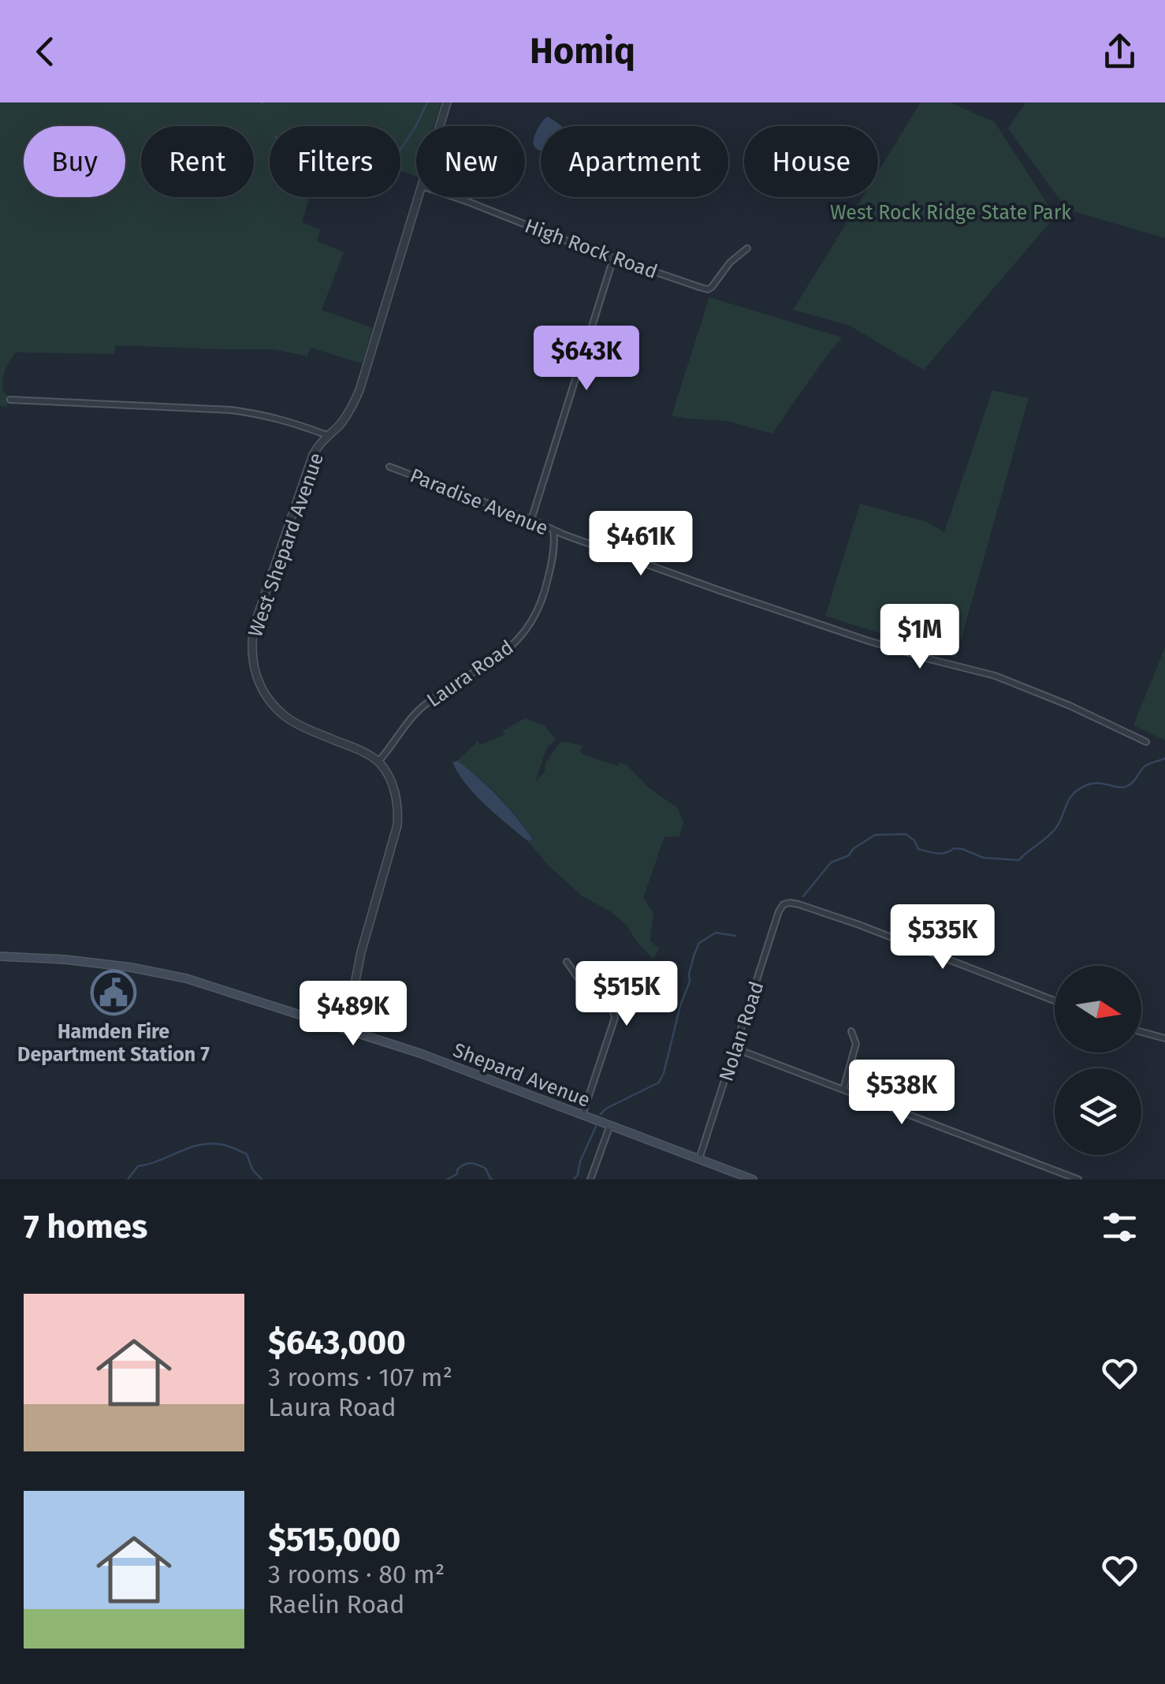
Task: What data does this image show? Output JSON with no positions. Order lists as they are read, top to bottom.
{
  "streets": {
    "main road": ["Shepard Avenue"],
    "street": [
      "High Rock Road",
      "Paradise Avenue",
      "West Shepard Avenue",
      "Laura Road",
      "Nolan Road"
    ]
  },
  "crossings": [
    ["Paradise Avenue", "Laura Road"],
    ["West Shepard Avenue", "Laura Road"],
    ["Nolan Road", "Shepard Avenue"]
  ],
  "parks": ["West Rock Ridge State Park"],
  "places": {
    "public building": ["Hamden Fire Department Station 7"]
  },
  "north": "right",
  "page": {
    "header": "Homiq",
    "chip": [
      "Buy",
      "Rent",
      "Filters",
      "New",
      "Apartment",
      "House"
    ],
    "price": [
      "$643K",
      "$461K",
      "$1M",
      "$535K",
      "$515K",
      "$489K",
      "$538K"
    ],
    "heading": "7 homes",
    "list": [
      {
        "name": "$643,000",
        "note": "3 rooms · 107 m² · Laura Road"
      },
      {
        "name": "$515,000",
        "note": "3 rooms · 80 m² · Raelin Road"
      }
    ]
  }
}
